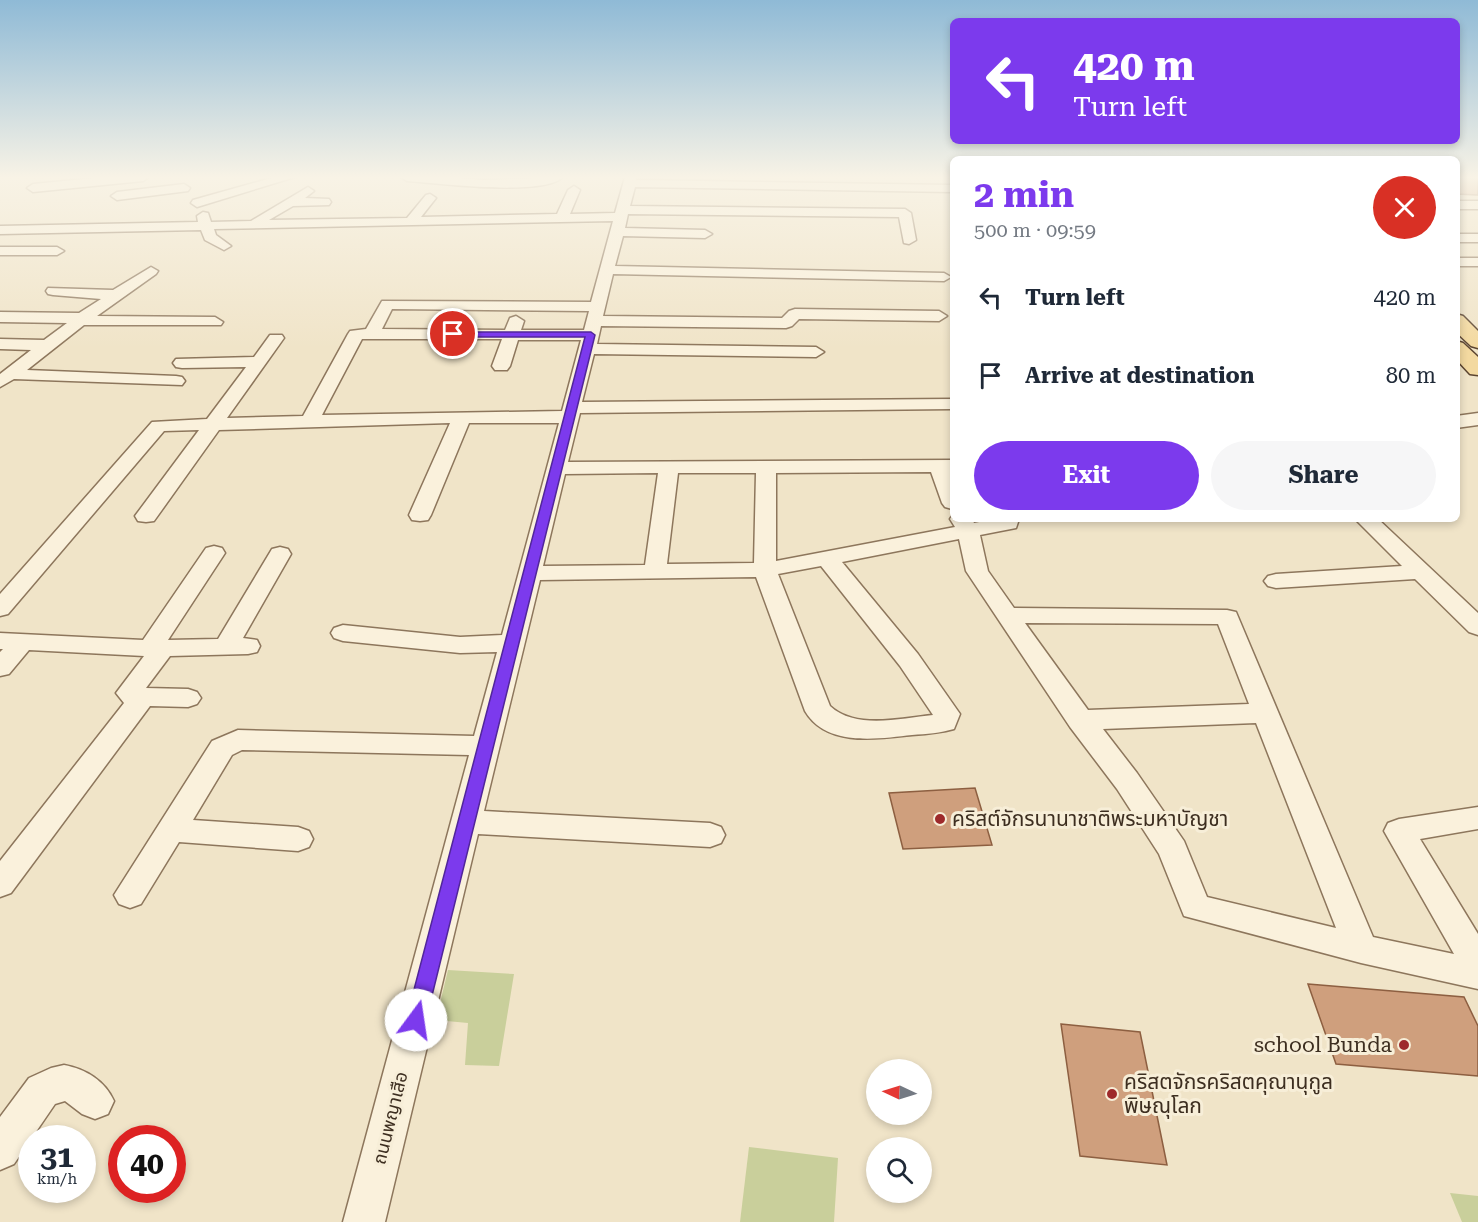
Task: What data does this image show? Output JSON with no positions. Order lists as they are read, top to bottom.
{
  "streets": {
    "street": ["ถนนพญาเสือ"]
  },
  "places": ["คริสต์จักรนานาชาติพระมหาบัญชา", "school Bunda", "คริสตจักรคริสตคุณานุกูล พิษณุโลก"],
  "north": "left",
  "page": {
    "turn": ["420 m", "Turn left"],
    "heading": ["2 min", "500 m · 09:59"],
    "list": [
      {
        "name": "Turn left",
        "value": "420 m"
      },
      {
        "name": "Arrive at destination",
        "value": "80 m"
      }
    ],
    "buttons": ["Exit", "Share"],
    "speed": "31 km/h",
    "limit": "40"
  }
}
